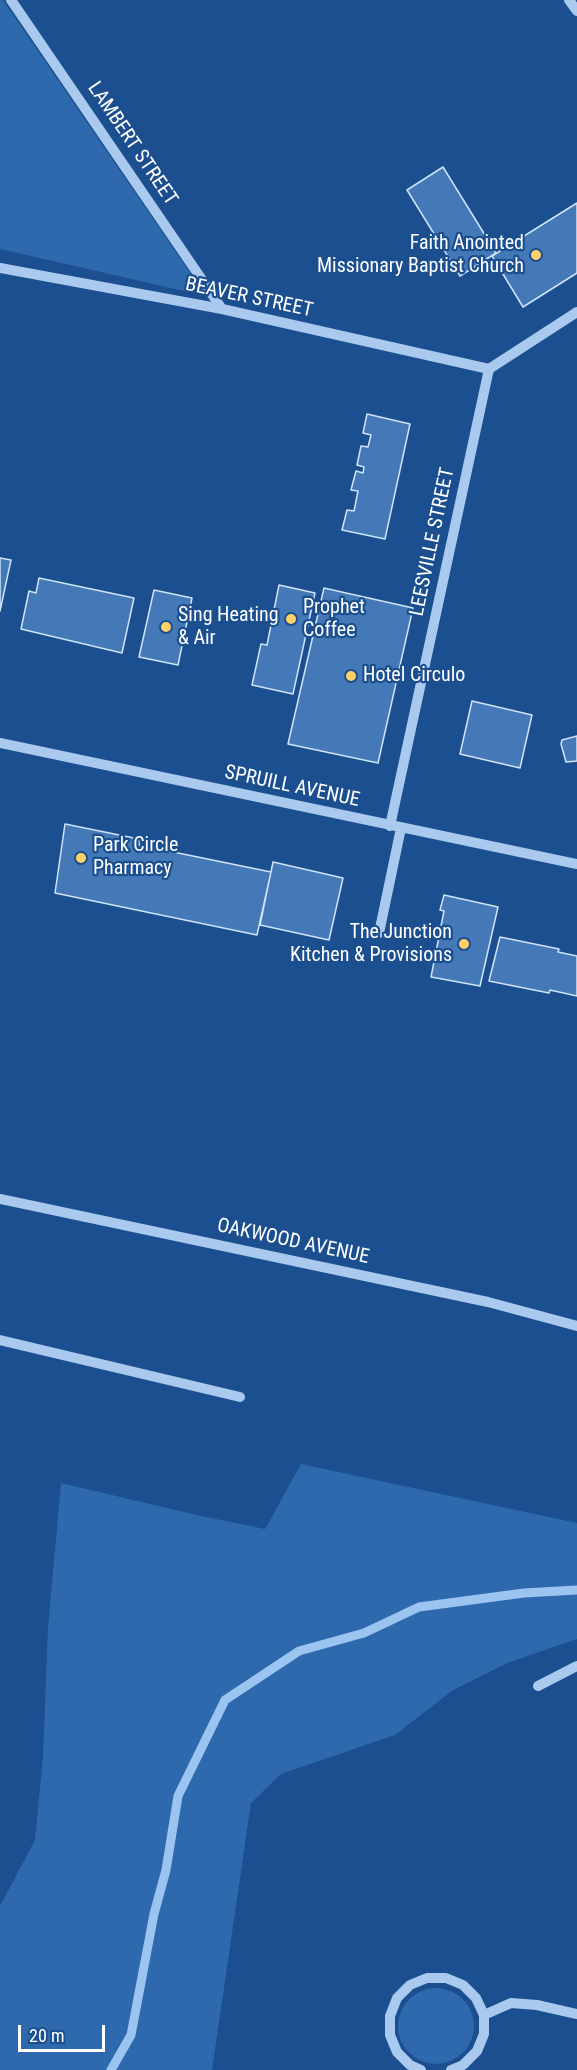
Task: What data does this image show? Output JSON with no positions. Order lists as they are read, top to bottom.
{
  "streets": {
    "street": [
      "LAMBERT STREET",
      "BEAVER STREET",
      "LEESVILLE STREET",
      "SPRUILL AVENUE",
      "OAKWOOD AVENUE"
    ]
  },
  "crossings": [
    ["LAMBERT STREET", "BEAVER STREET"],
    ["BEAVER STREET", "LEESVILLE STREET"],
    ["LEESVILLE STREET", "SPRUILL AVENUE"]
  ],
  "places": [
    "Faith Anointed Missionary Baptist Church",
    "Prophet Coffee",
    "Sing Heating & Air",
    "Hotel Circulo",
    "Park Circle Pharmacy",
    "The Junction Kitchen & Provisions"
  ],
  "scale_bar": "20 m"
}
